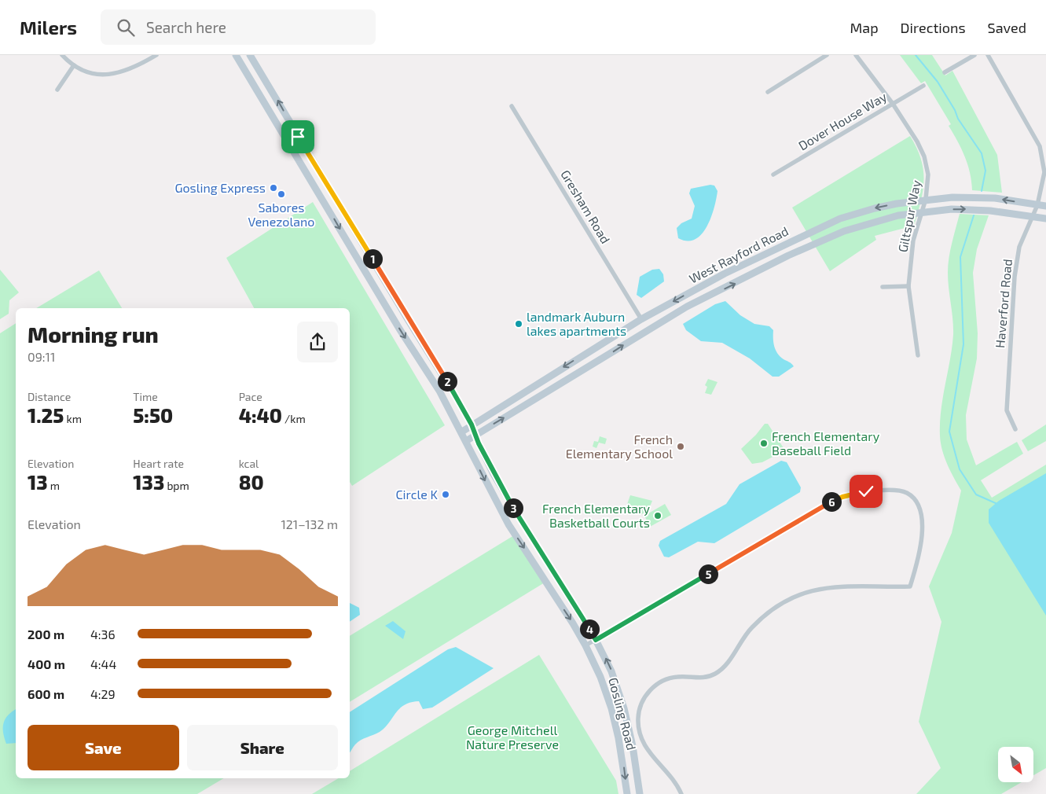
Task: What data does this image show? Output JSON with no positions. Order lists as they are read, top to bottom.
{
  "streets": {
    "main road": ["West Rayford Road", "Gosling Road"],
    "street": [
      "Dover House Way",
      "Gresham Road",
      "Giltspur Way",
      "Haverford Road"
    ]
  },
  "crossings": [
    ["Dover House Way", "Giltspur Way"],
    ["Gresham Road", "West Rayford Road"],
    ["Giltspur Way", "West Rayford Road"],
    ["West Rayford Road", "Haverford Road"],
    ["West Rayford Road", "Gosling Road"]
  ],
  "parks": ["George Mitchell Nature Preserve"],
  "places": [
    "Gosling Express",
    "Sabores Venezolano",
    "landmark Auburn lakes apartments",
    "French Elementary Baseball Field",
    "French Elementary School",
    "Circle K",
    "French Elementary Basketball Courts"
  ],
  "north": "bottom right",
  "page": {
    "header": "Milers",
    "search": "Search here",
    "nav": ["Map", "Directions", "Saved"],
    "pins": [
      "1",
      "2",
      "6",
      "3",
      "5",
      "4"
    ],
    "heading": ["Morning run", "09:11"],
    "stats": [
      ["Distance", "1.25 km"],
      ["Time", "5:50"],
      ["Pace", "4:40 /km"],
      ["Elevation", "13 m"],
      ["Heart rate", "133 bpm"],
      ["kcal", "80"]
    ],
    "chart": ["Elevation", "121–132 m"],
    "list": [
      {
        "name": "200 m",
        "note": "4:36"
      },
      {
        "name": "400 m",
        "note": "4:44"
      },
      {
        "name": "600 m",
        "note": "4:29"
      }
    ],
    "buttons": ["Save", "Share"]
  }
}
